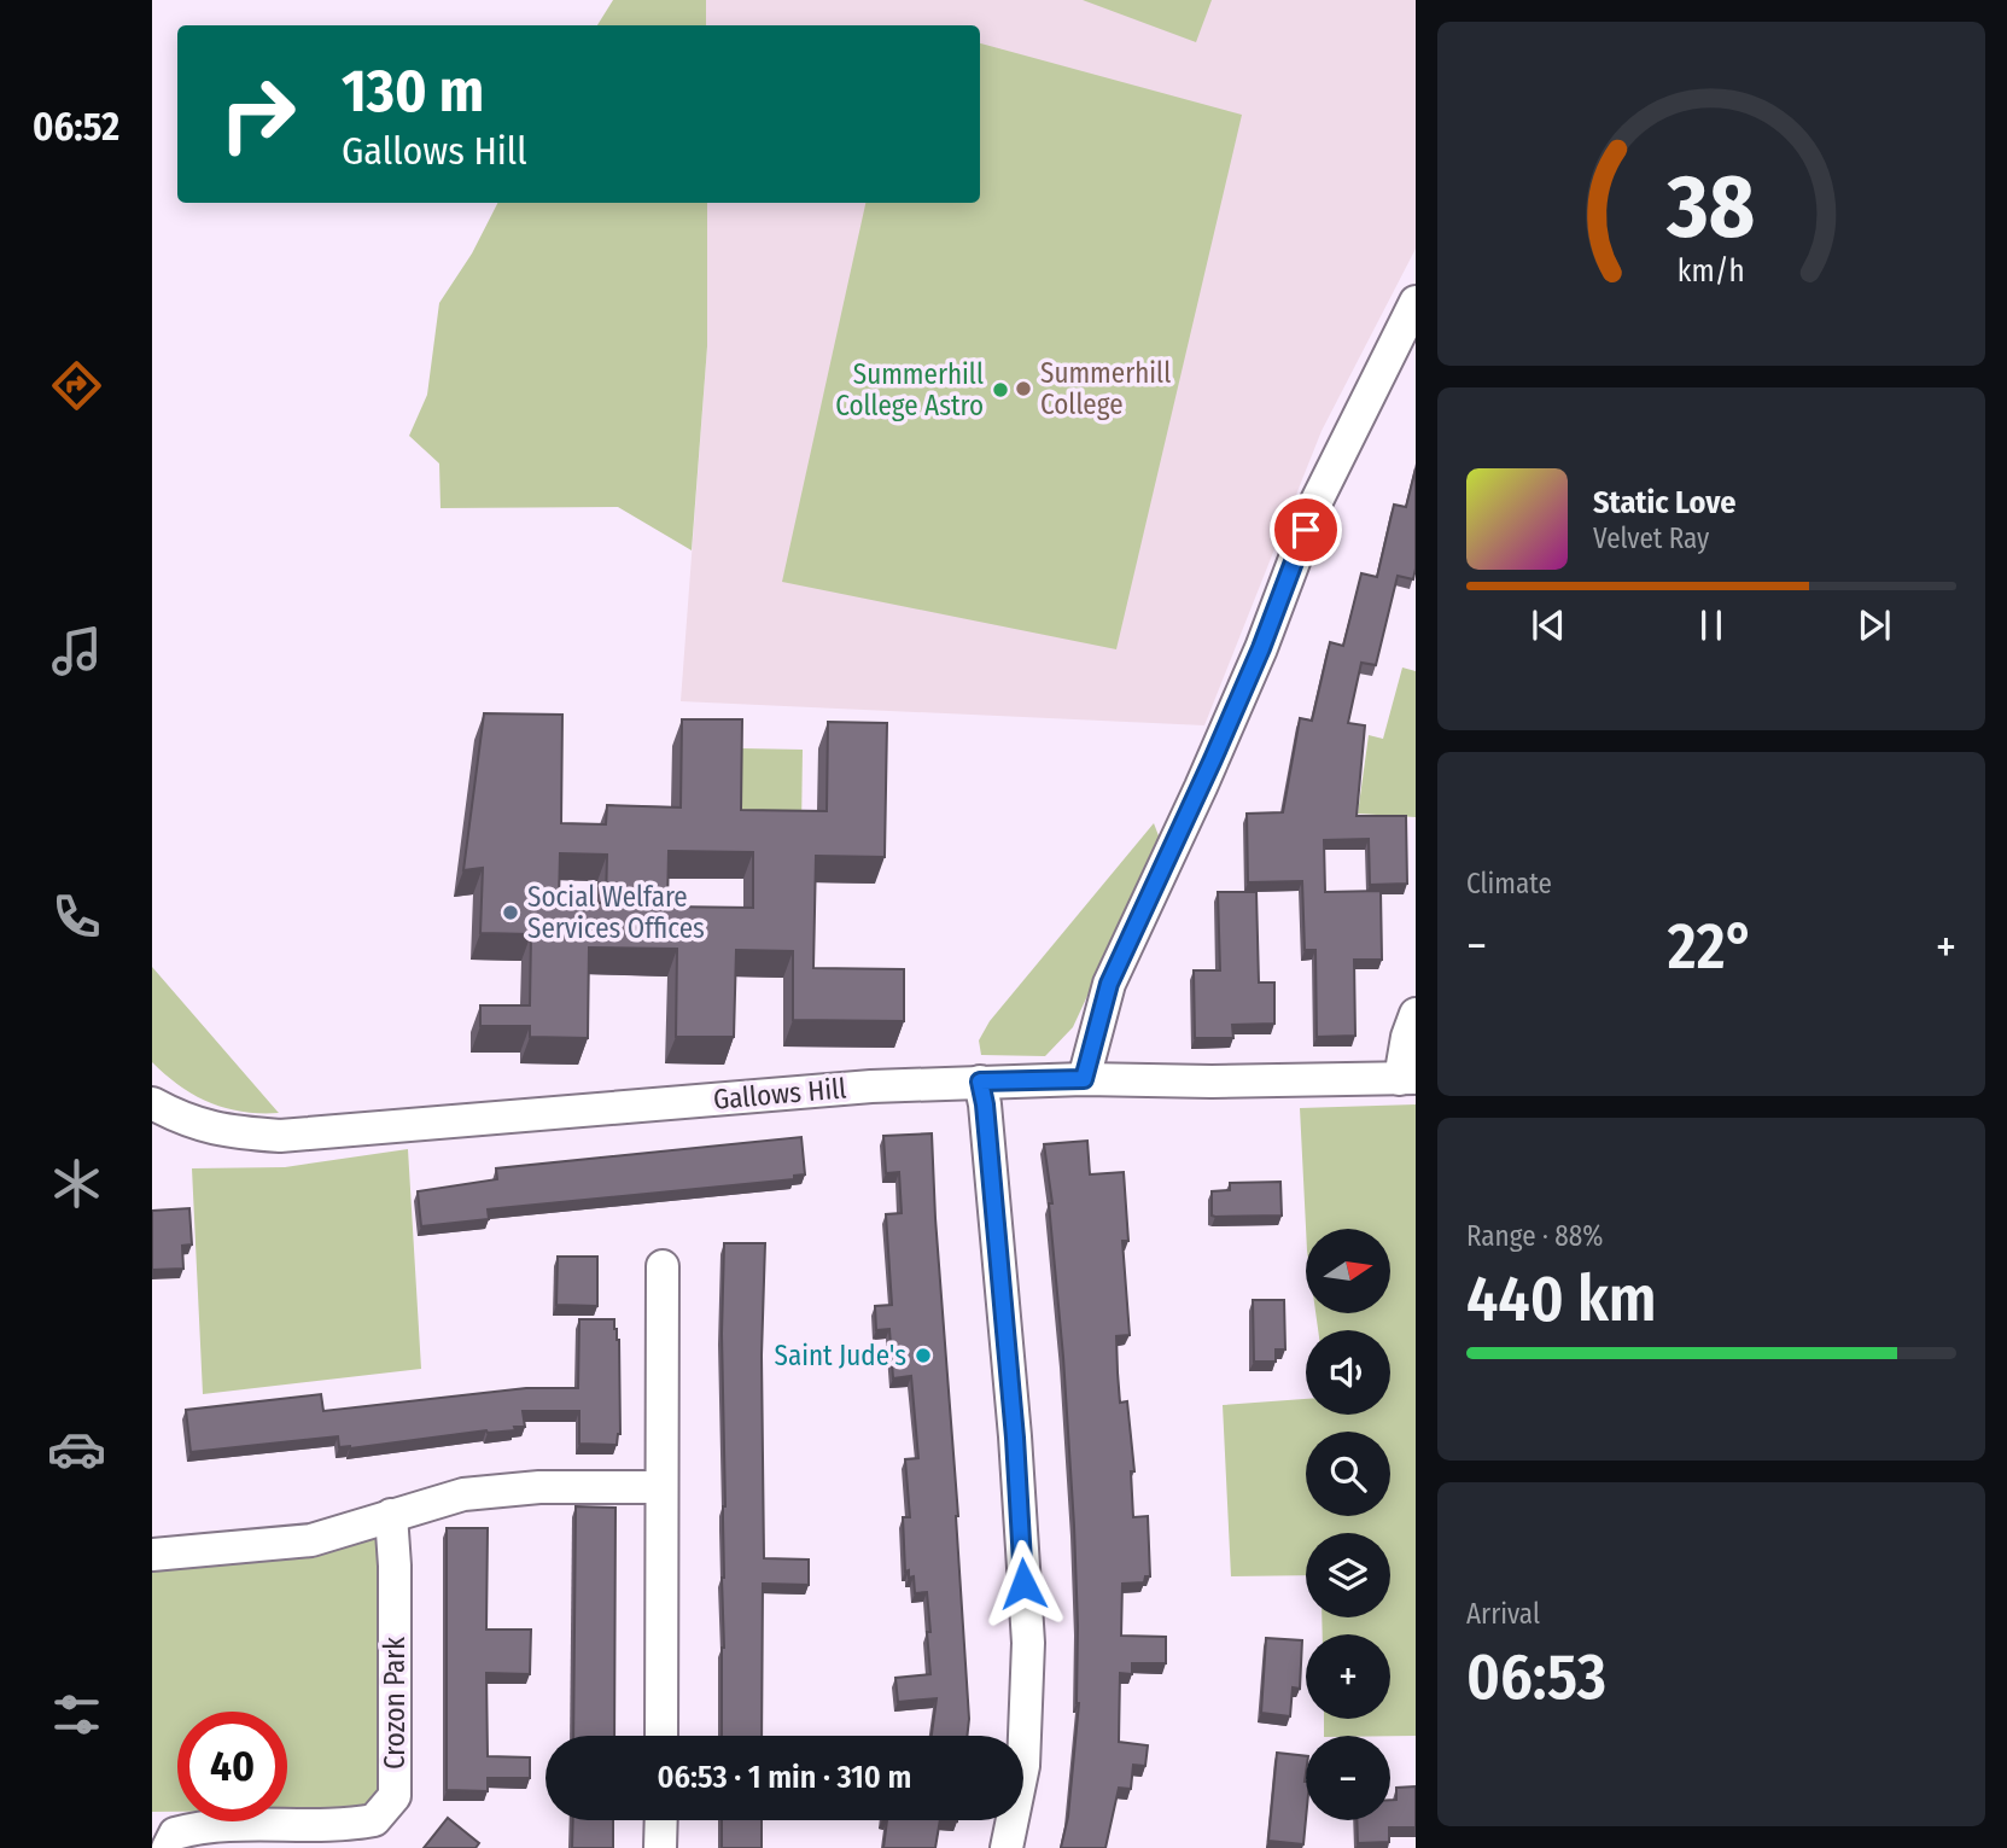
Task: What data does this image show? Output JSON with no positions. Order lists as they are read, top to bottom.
{
  "streets": {
    "street": ["Gallows Hill", "Crozon Park"]
  },
  "places": [
    "Summerhill College",
    "Summerhill College Astro",
    "Social Welfare Services Offices",
    "Saint Jude's"
  ],
  "north": "right",
  "page": {
    "tabs": "06:52",
    "turn": ["130 m", "Gallows Hill"],
    "song": ["Static Love", "Velvet Ray"],
    "tile": [
      "Climate",
      ["Range · 88%", "440 km"],
      ["Arrival", "06:53"]
    ],
    "heat": ["−", "22°", "+"],
    "map_buttons": ["+", "−"],
    "limit": "40",
    "trip": "06:53 · 1 min · 310 m",
    "gauge": ["38", "km/h"]
  }
}
